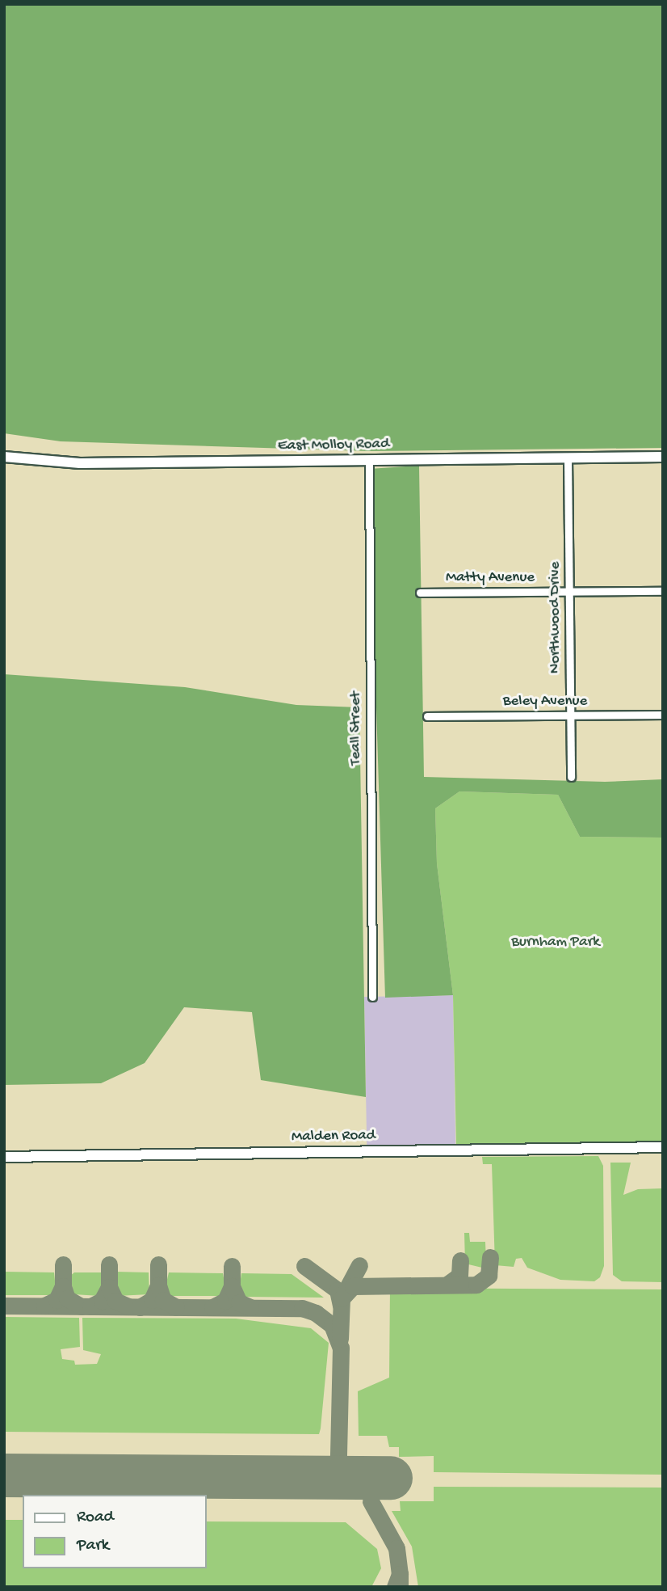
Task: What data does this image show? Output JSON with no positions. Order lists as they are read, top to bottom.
{
  "streets": {
    "street": [
      "East Molloy Road",
      "Matty Avenue",
      "Northwood Drive",
      "Beley Avenue",
      "Teall Street",
      "Malden Road"
    ]
  },
  "crossings": [
    ["East Molloy Road", "Northwood Drive"],
    ["East Molloy Road", "Teall Street"],
    ["Matty Avenue", "Northwood Drive"],
    ["Northwood Drive", "Beley Avenue"]
  ],
  "parks": ["Burnham Park"],
  "legend": ["Road", "Park"]
}
